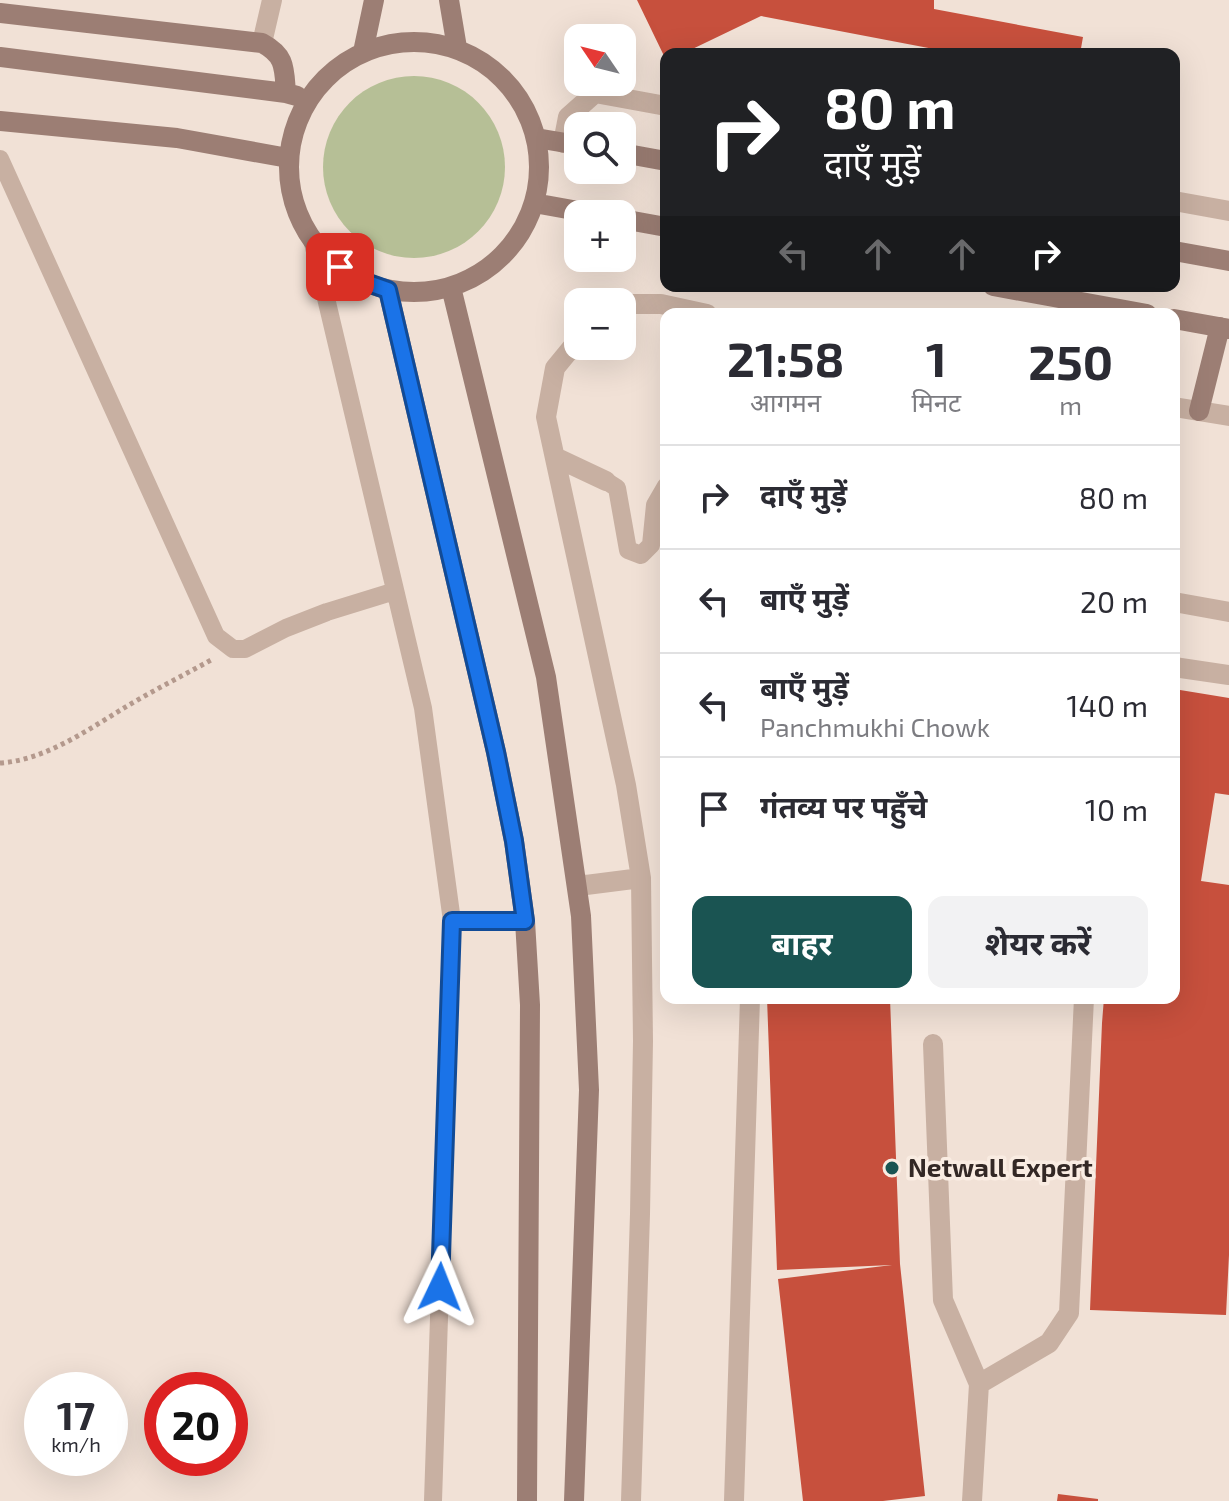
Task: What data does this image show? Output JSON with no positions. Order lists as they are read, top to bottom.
{
  "places": ["Netwall Expert"],
  "north": "top left",
  "page": {
    "map_buttons": ["+", "−"],
    "turn": ["80 m", "दाएँ मुड़ें"],
    "eta": [
      "21:58",
      "आगमन",
      "1",
      "मिनट",
      "250",
      "m"
    ],
    "list": [
      {
        "name": "दाएँ मुड़ें",
        "value": "80 m"
      },
      {
        "name": "बाएँ मुड़ें",
        "value": "20 m"
      },
      {
        "name": "बाएँ मुड़ें",
        "note": "Panchmukhi Chowk",
        "value": "140 m"
      },
      {
        "name": "गंतव्य पर पहुँचे",
        "value": "10 m"
      }
    ],
    "buttons": ["बाहर", "शेयर करें"],
    "speed": "17 km/h",
    "limit": "20"
  }
}
